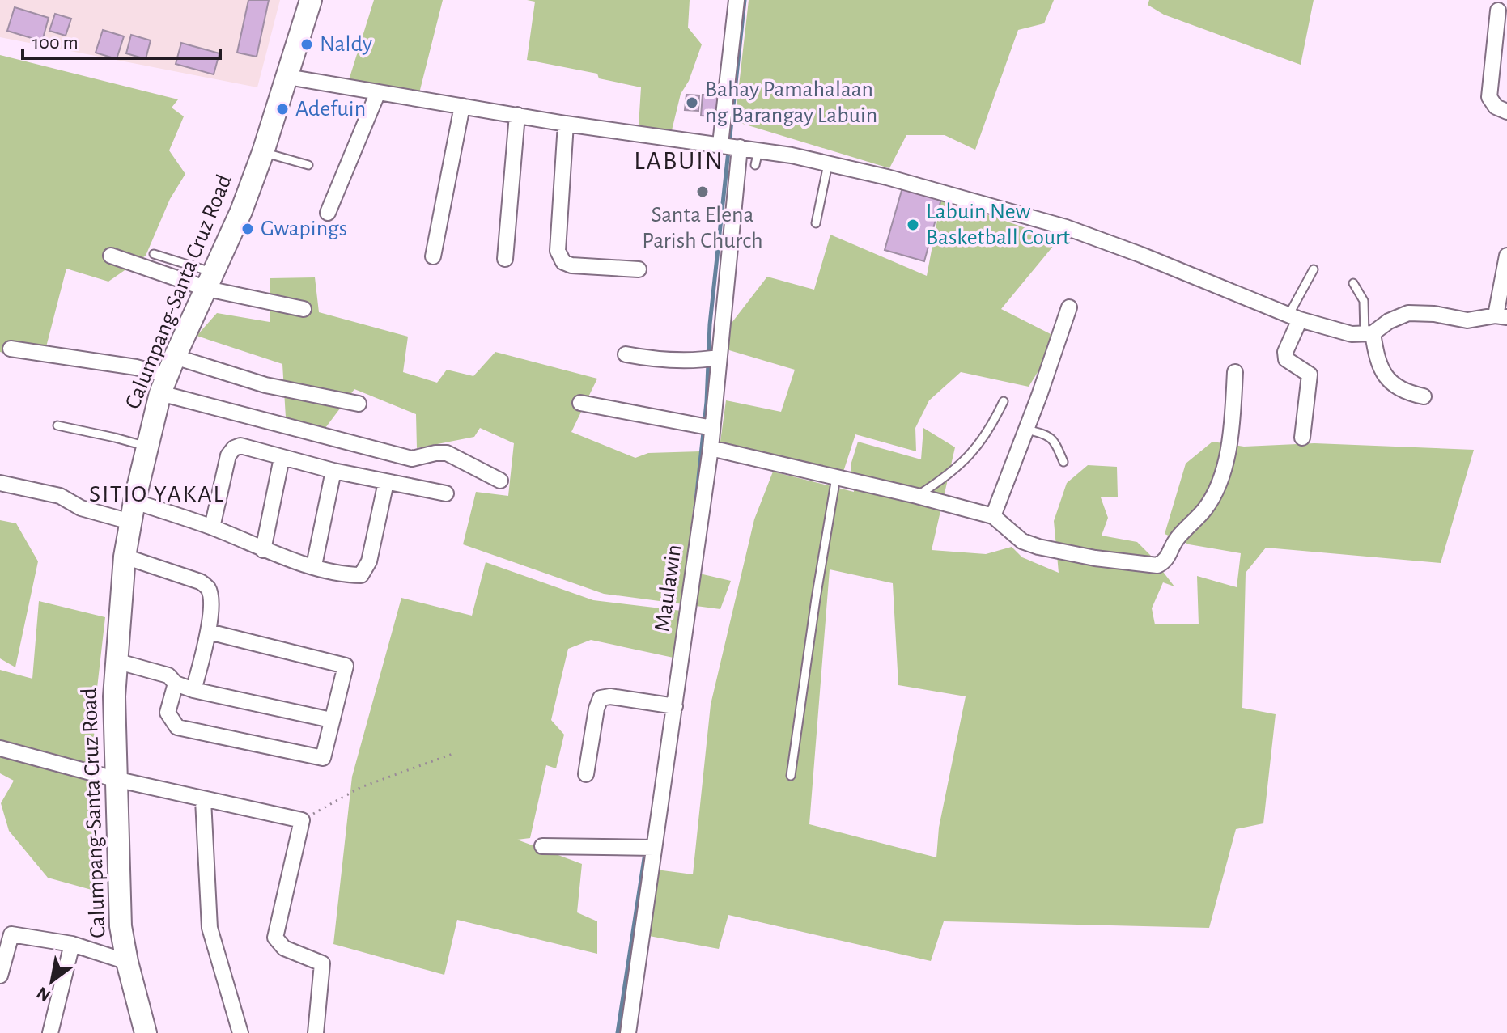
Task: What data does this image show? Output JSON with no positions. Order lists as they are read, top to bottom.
{
  "streets": {
    "main road": ["Calumpang-Santa Cruz Road"],
    "street": ["Maulawin"]
  },
  "districts": ["LABUIN", "SITIO YAKAL"],
  "places": [
    "Naldy",
    "Bahay Pamahalaan ng Barangay Labuin",
    "Adefuin",
    "Santa Elena Parish Church",
    "Labuin New Basketball Court",
    "Gwapings"
  ],
  "scale_bar": "100 m",
  "north": "bottom left"
}
